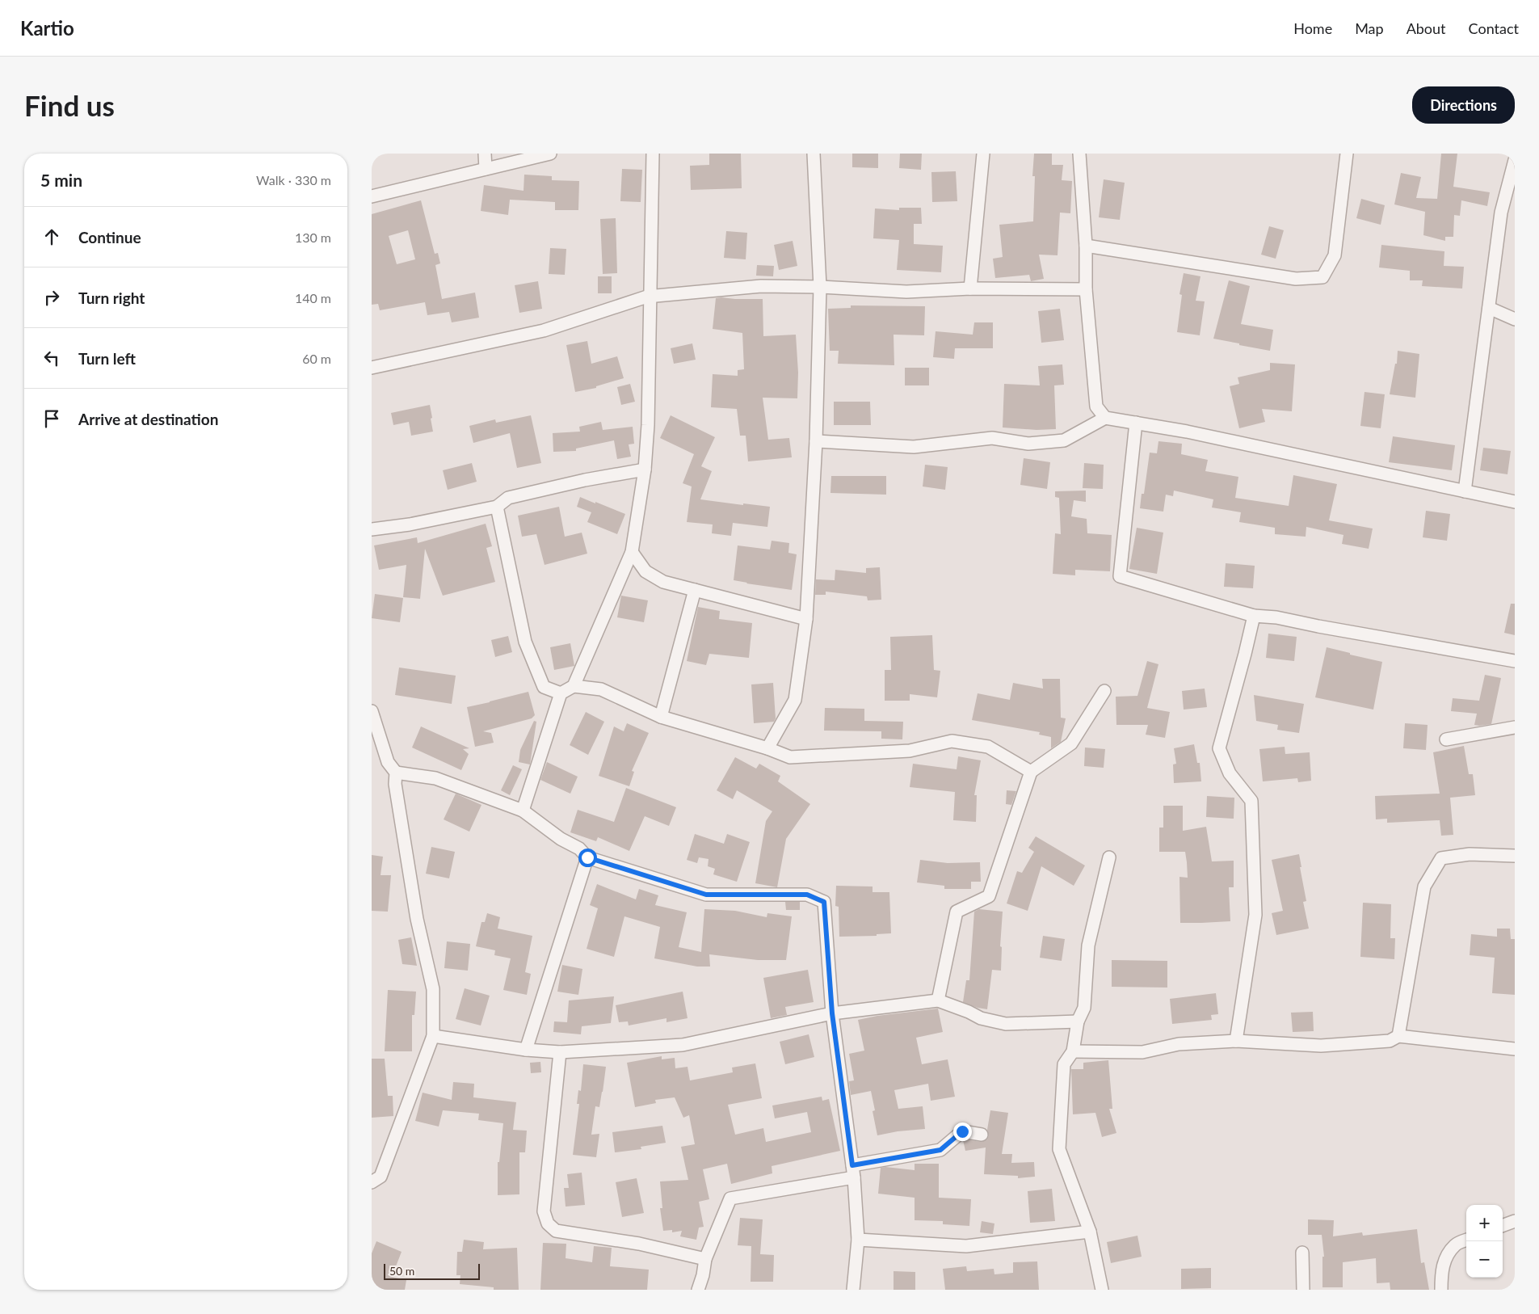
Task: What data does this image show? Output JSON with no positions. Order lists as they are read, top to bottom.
{
  "scale_bar": "50 m",
  "page": {
    "header": "Kartio",
    "nav": [
      "Home",
      "Map",
      "About",
      "Contact"
    ],
    "buttons": "Directions",
    "title": "Find us",
    "heading": ["5 min", "Walk · 330 m"],
    "list": [
      ["Continue", "130 m"],
      ["Turn right", "140 m"],
      ["Turn left", "60 m"],
      "Arrive at destination"
    ],
    "map_buttons": ["+", "−"],
    "scale": "50 m"
  }
}
